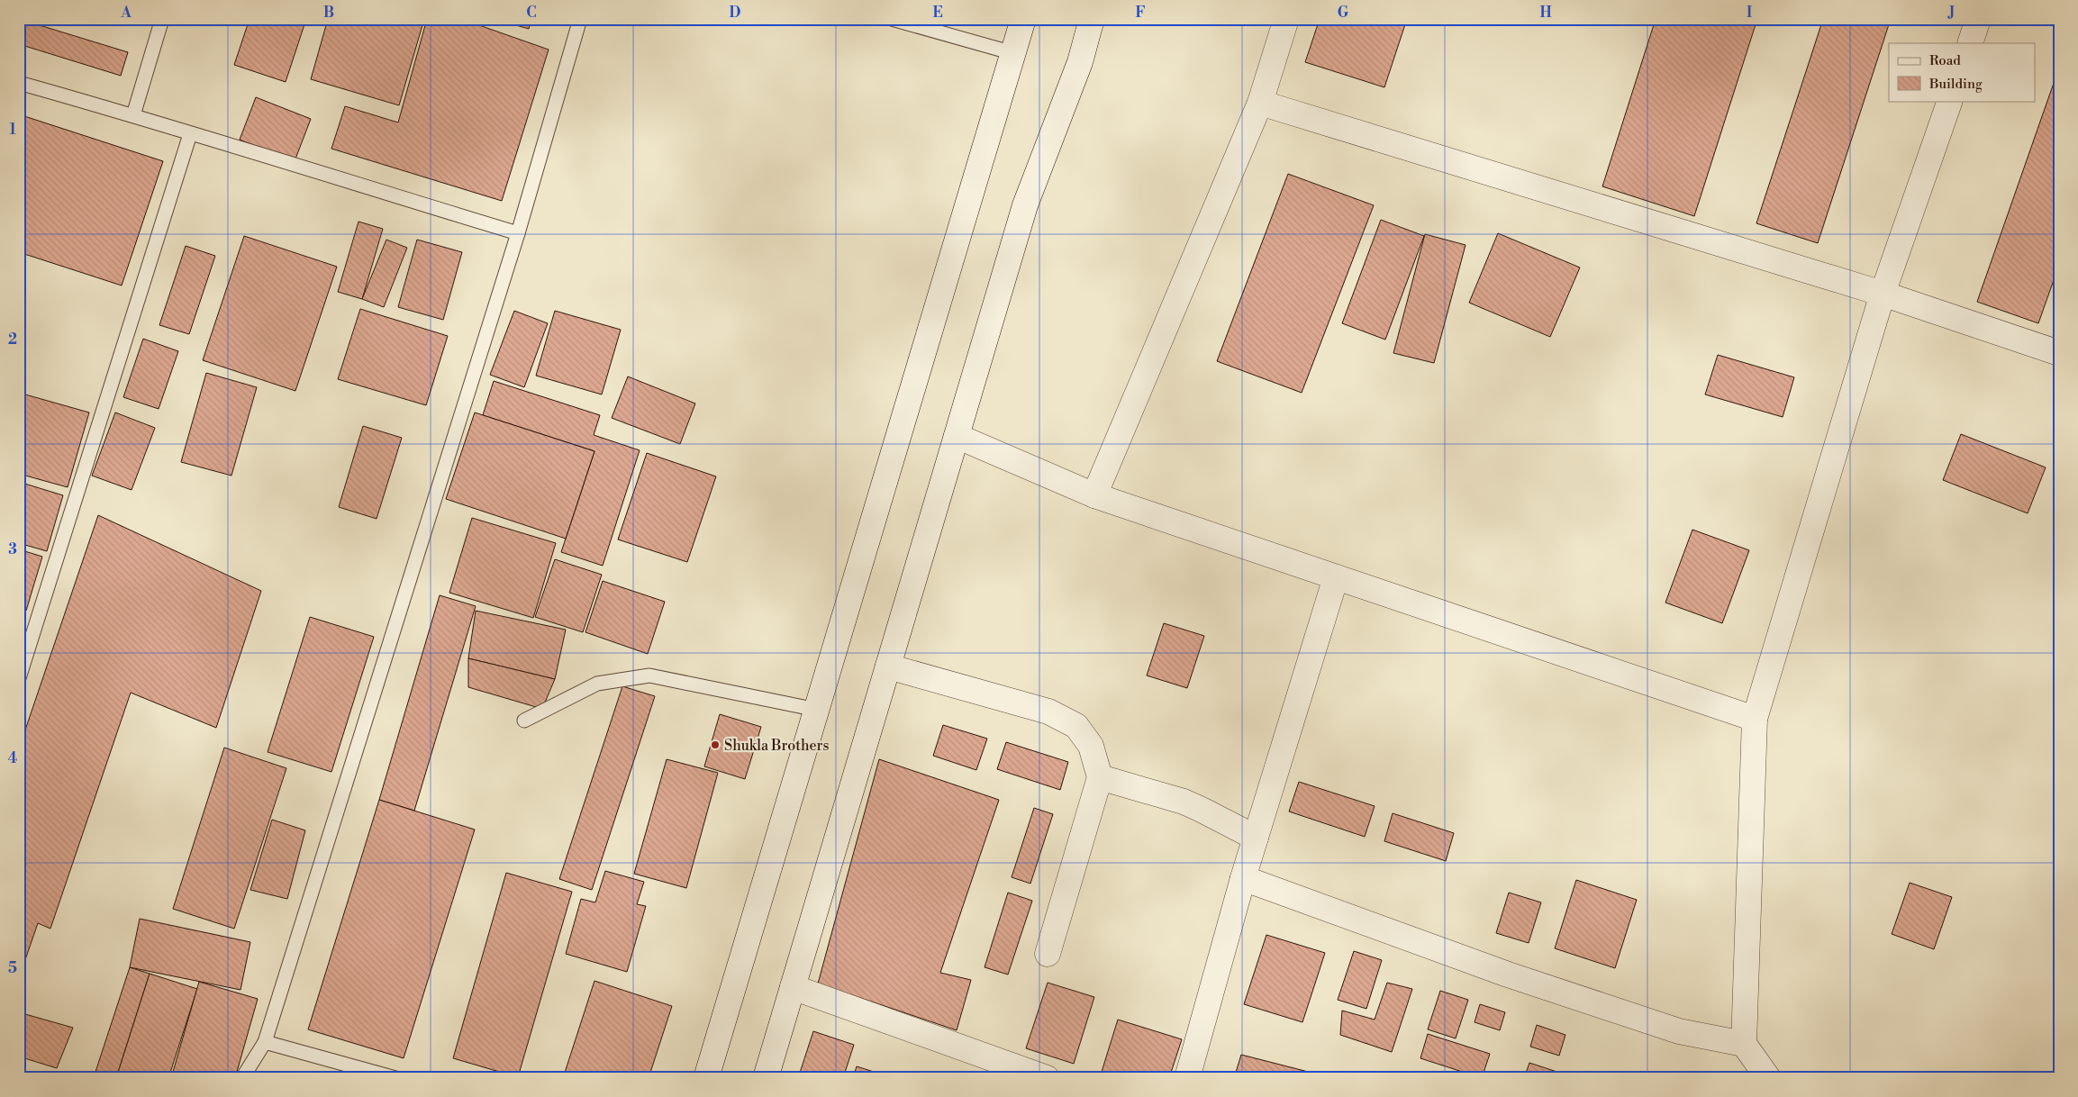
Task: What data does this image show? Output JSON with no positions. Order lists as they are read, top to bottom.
{
  "places": ["Shukla Brothers"],
  "legend": ["Road", "Building"],
  "grid": {
    "columns": [
      "A",
      "B",
      "C",
      "D",
      "E",
      "F",
      "G",
      "H",
      "I",
      "J"
    ],
    "rows": [
      "1",
      "2",
      "3",
      "4",
      "5"
    ]
  }
}
